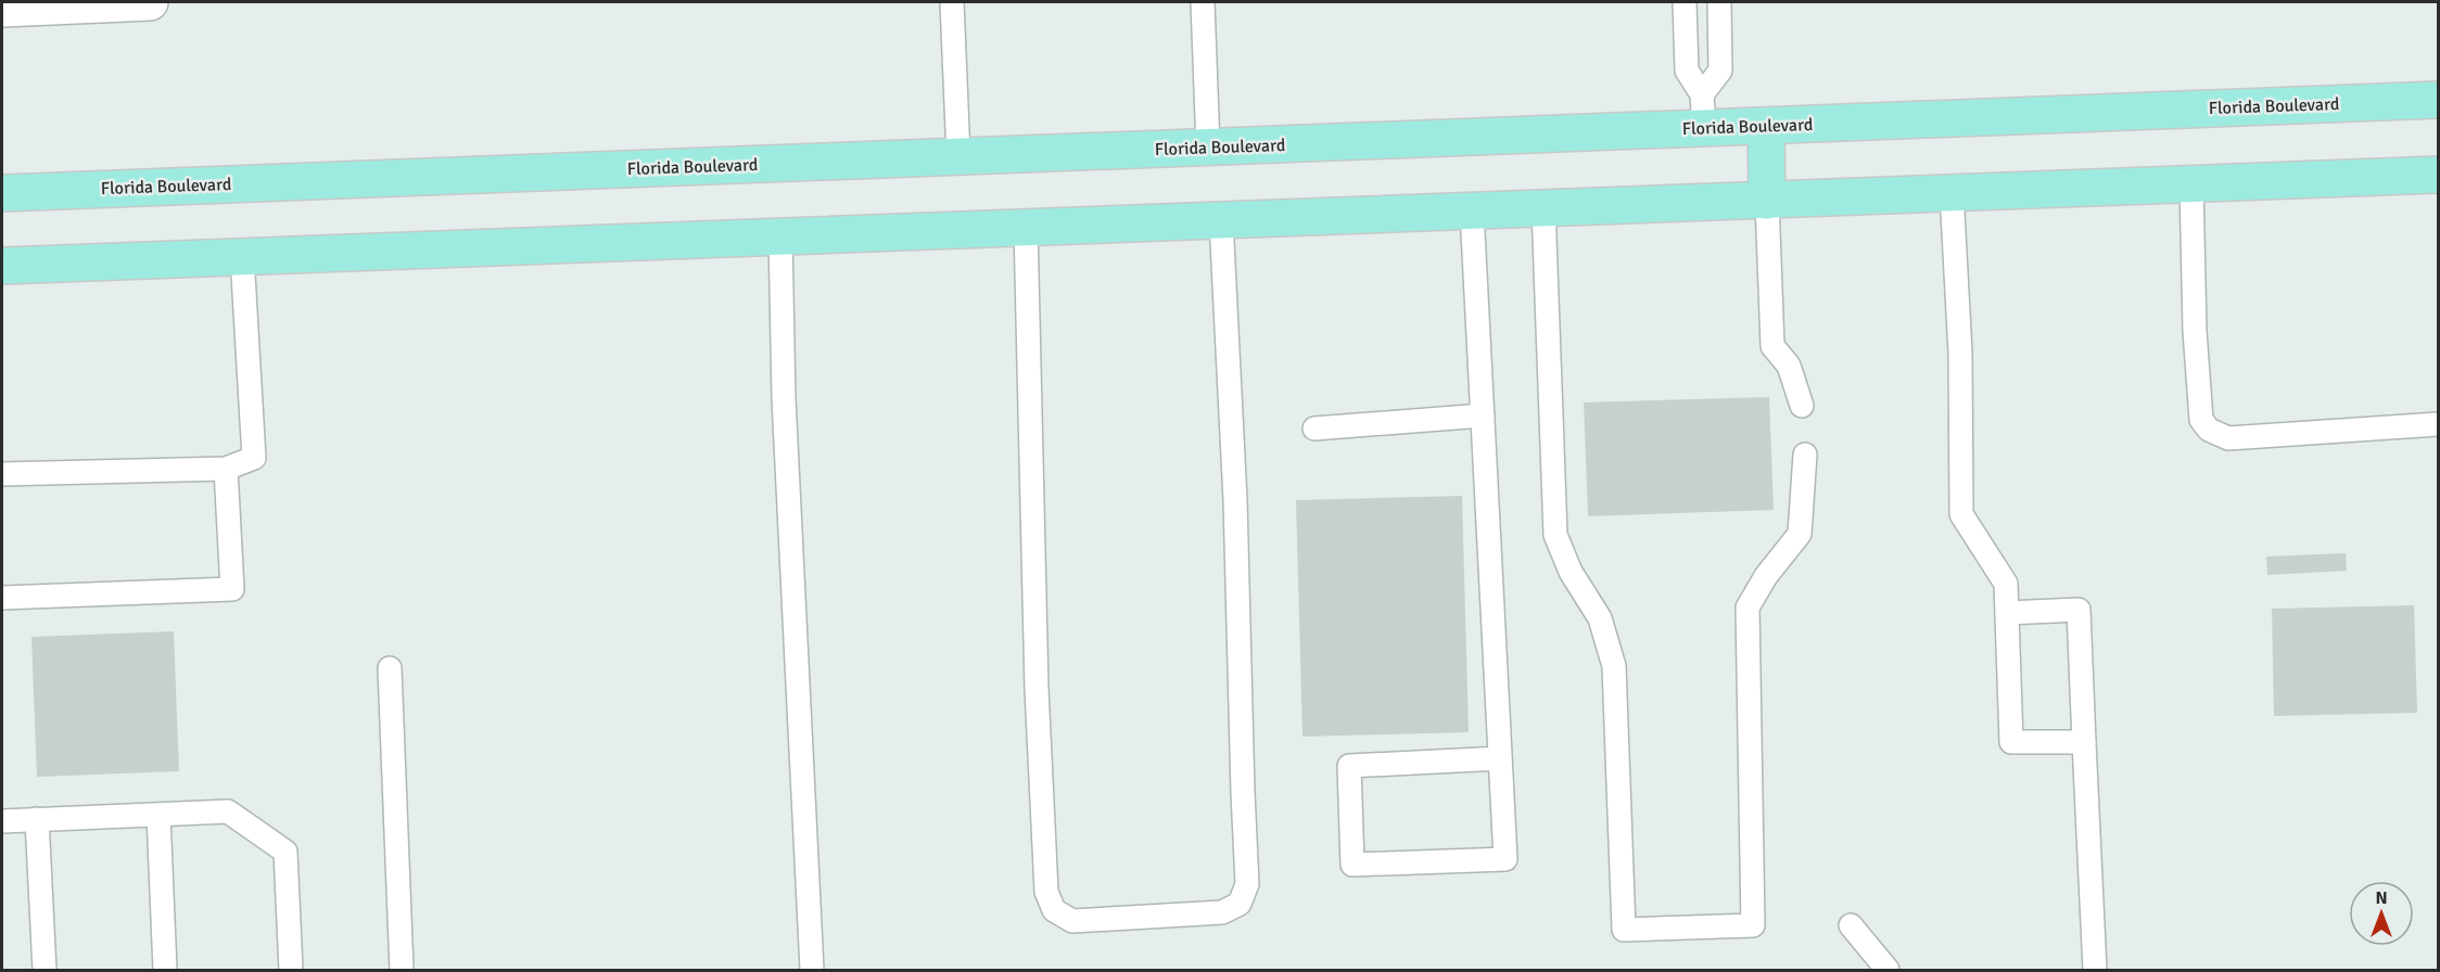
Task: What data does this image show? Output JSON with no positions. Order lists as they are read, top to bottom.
{
  "streets": {
    "main road": ["Florida Boulevard"]
  },
  "north": "top"
}
